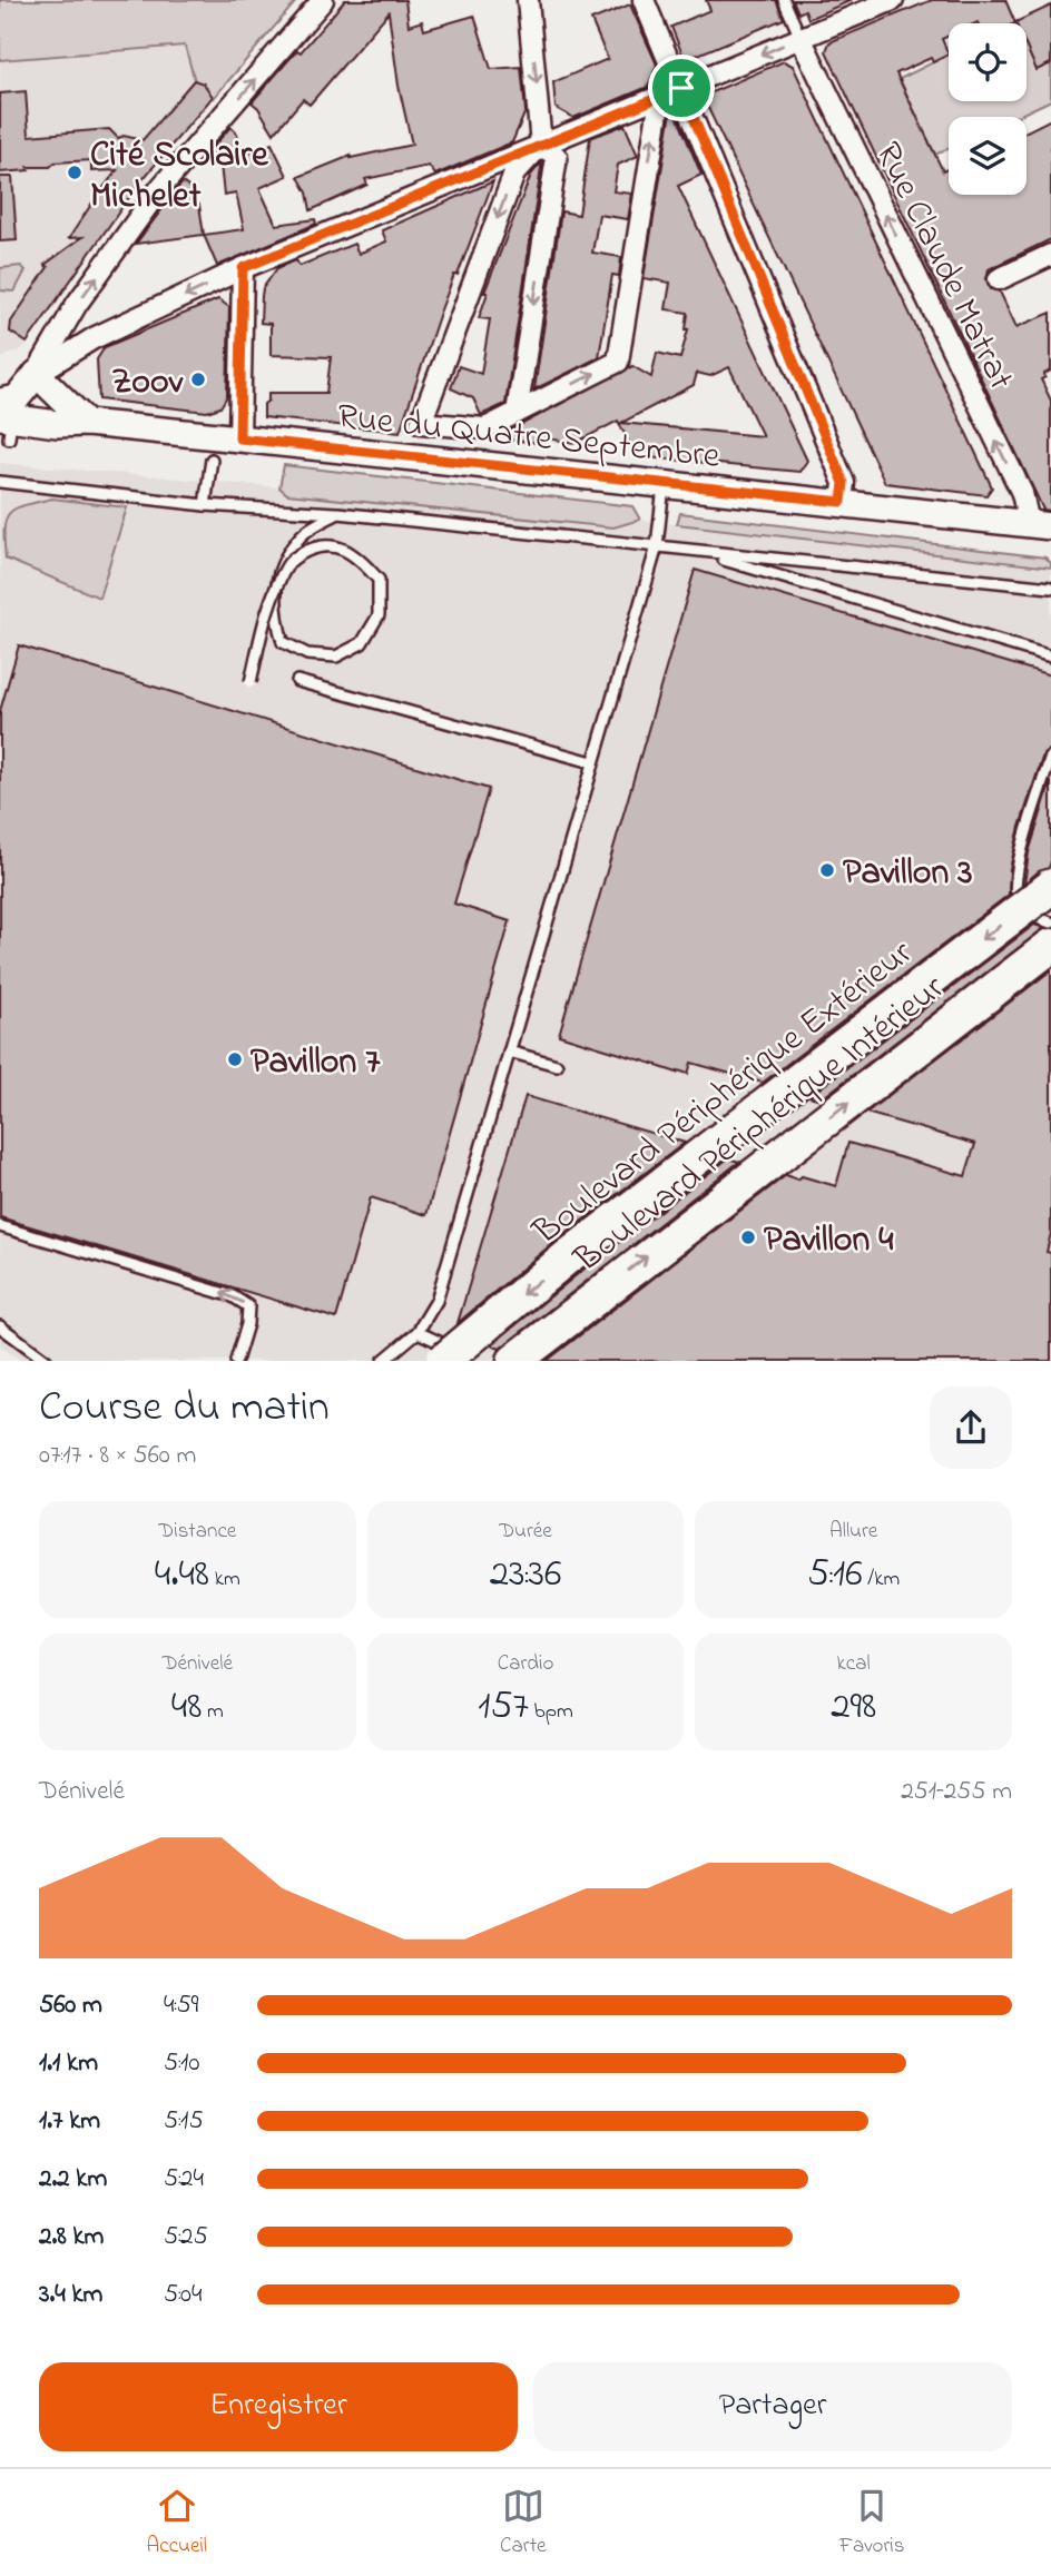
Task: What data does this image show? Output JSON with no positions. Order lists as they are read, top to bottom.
{
  "streets": {
    "highway": ["Boulevard Périphérique Extérieur", "Boulevard Périphérique Intérieur"],
    "street": ["Rue Claude Matrat", "Rue du Quatre Septembre"]
  },
  "crossings": [
    ["Rue Claude Matrat", "Rue du Quatre Septembre"]
  ],
  "one_way": ["Boulevard Périphérique Extérieur", "Boulevard Périphérique Intérieur"],
  "places": [
    "Cité Scolaire Michelet",
    "Zoov",
    "Pavillon 3",
    "Pavillon 7",
    "Pavillon 4"
  ],
  "page": {
    "heading": ["Course du matin", "07:17 · 8 × 560 m"],
    "stats": [
      ["Distance", "4.48 km"],
      ["Durée", "23:36"],
      ["Allure", "5:16 /km"],
      ["Dénivelé", "48 m"],
      ["Cardio", "157 bpm"],
      ["kcal", "298"]
    ],
    "chart": ["Dénivelé", "251–255 m"],
    "list": [
      {
        "name": "560 m",
        "note": "4:59"
      },
      {
        "name": "1.1 km",
        "note": "5:10"
      },
      {
        "name": "1.7 km",
        "note": "5:15"
      },
      {
        "name": "2.2 km",
        "note": "5:24"
      },
      {
        "name": "2.8 km",
        "note": "5:25"
      },
      {
        "name": "3.4 km",
        "note": "5:04"
      }
    ],
    "buttons": ["Enregistrer", "Partager"],
    "tabs": ["Accueil", "Carte", "Favoris"]
  }
}
